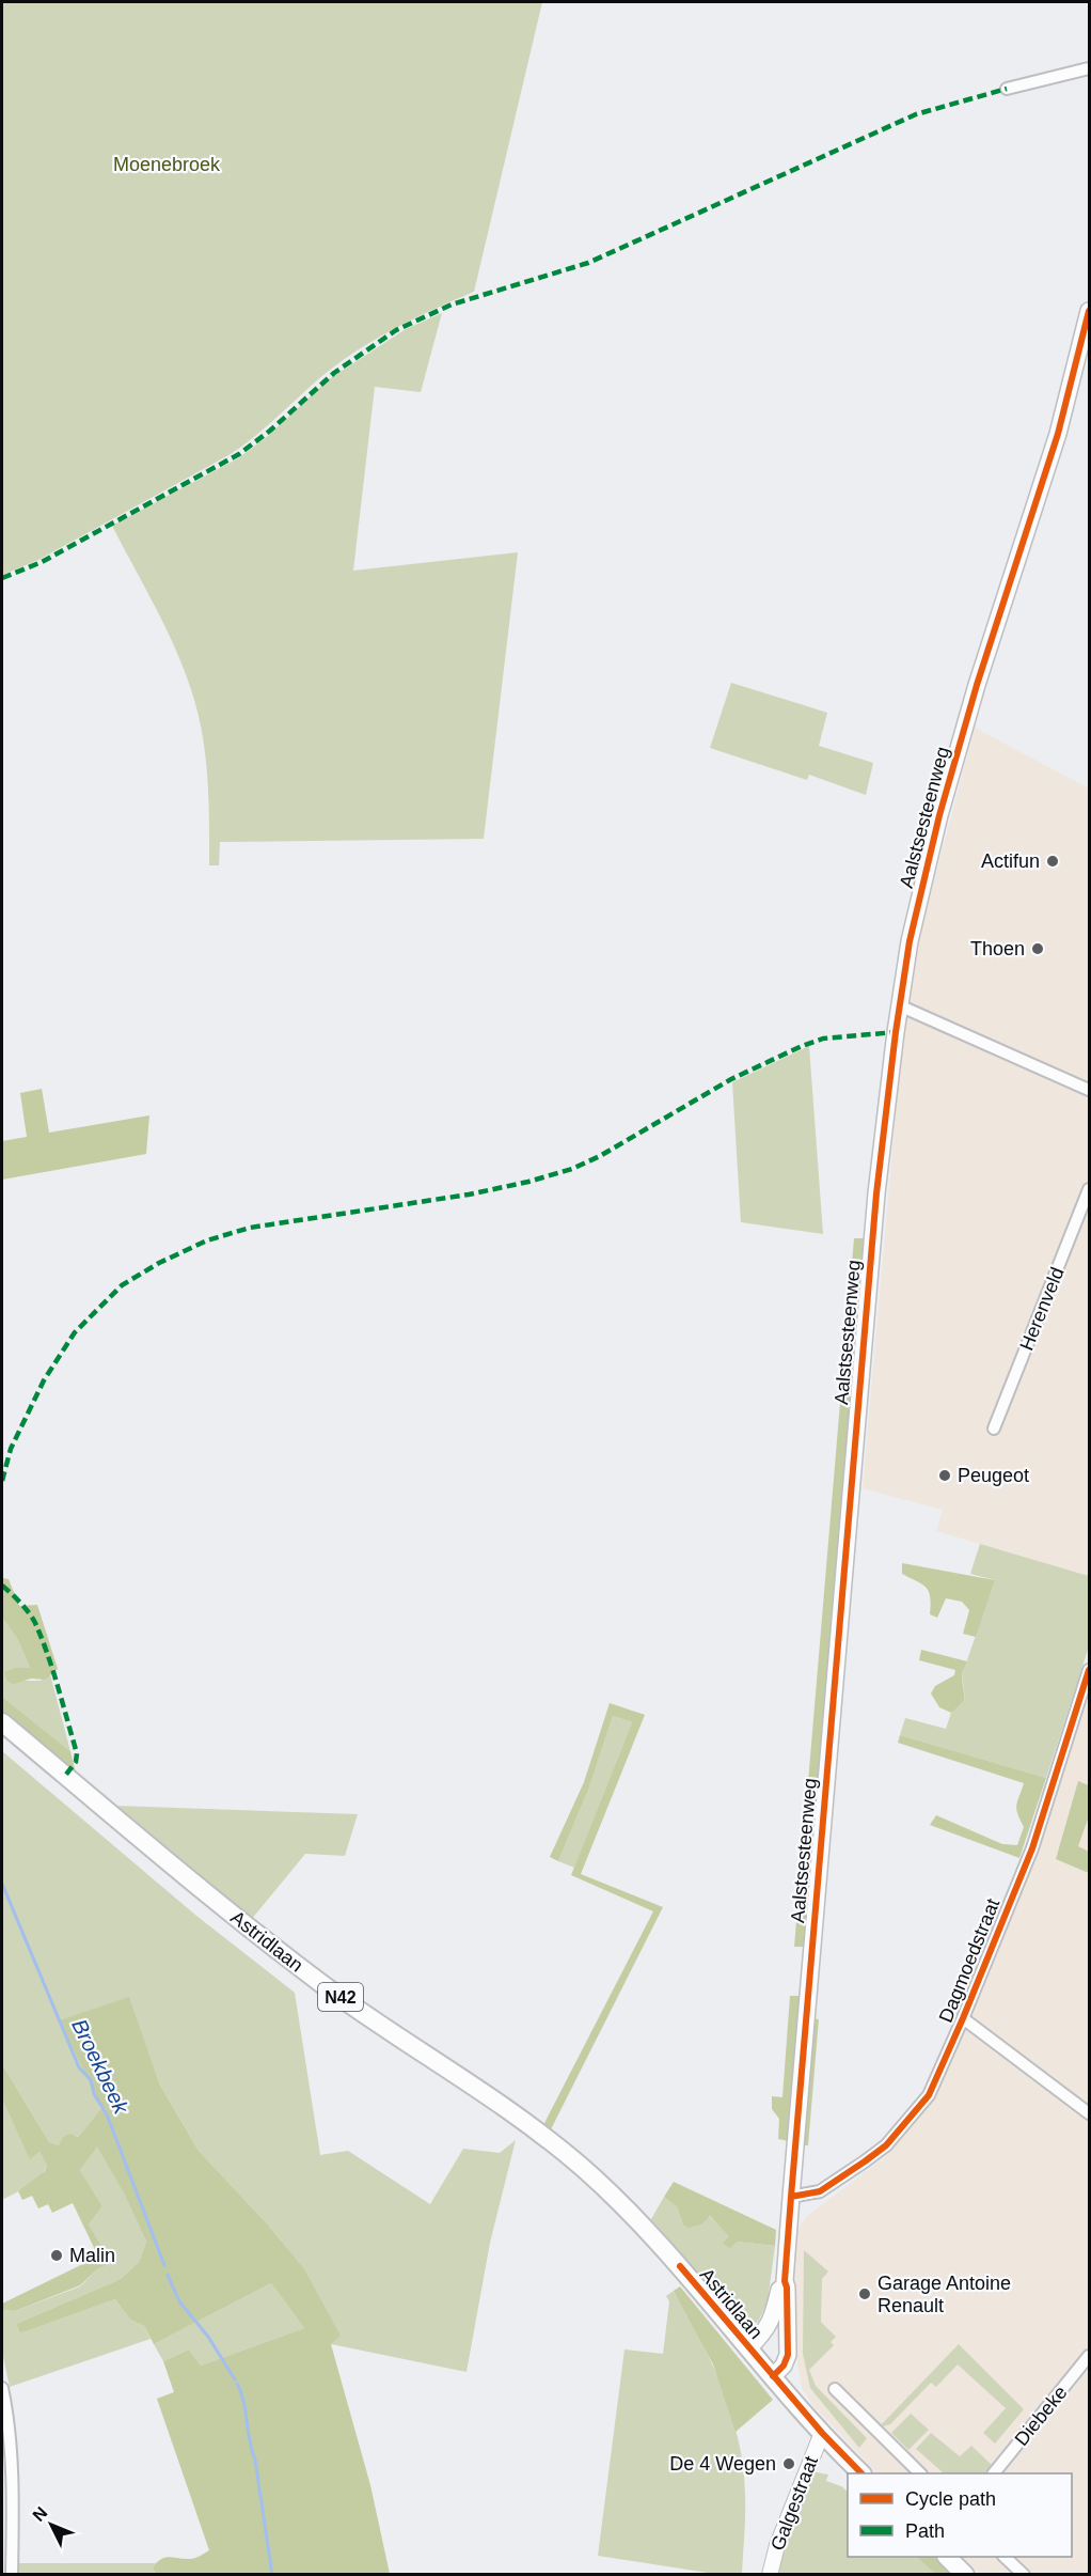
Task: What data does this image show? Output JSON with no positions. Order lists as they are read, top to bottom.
{
  "streets": {
    "main road": ["Aalstsesteenweg", "Astridlaan", "N42"],
    "street": [
      "Herenveld",
      "Dagmoedstraat",
      "Diebeke",
      "Galgestraat"
    ]
  },
  "crossings": [
    ["Aalstsesteenweg", "Astridlaan"],
    ["Aalstsesteenweg", "Dagmoedstraat"],
    ["Astridlaan", "Galgestraat"]
  ],
  "water": ["Broekbeek"],
  "parks": ["Moenebroek"],
  "places": [
    "Actifun",
    "Thoen",
    "Peugeot",
    "Malin",
    "Garage Antoine Renault",
    "De 4 Wegen"
  ],
  "legend": ["Cycle path", "Path"],
  "north": "top left"
}
